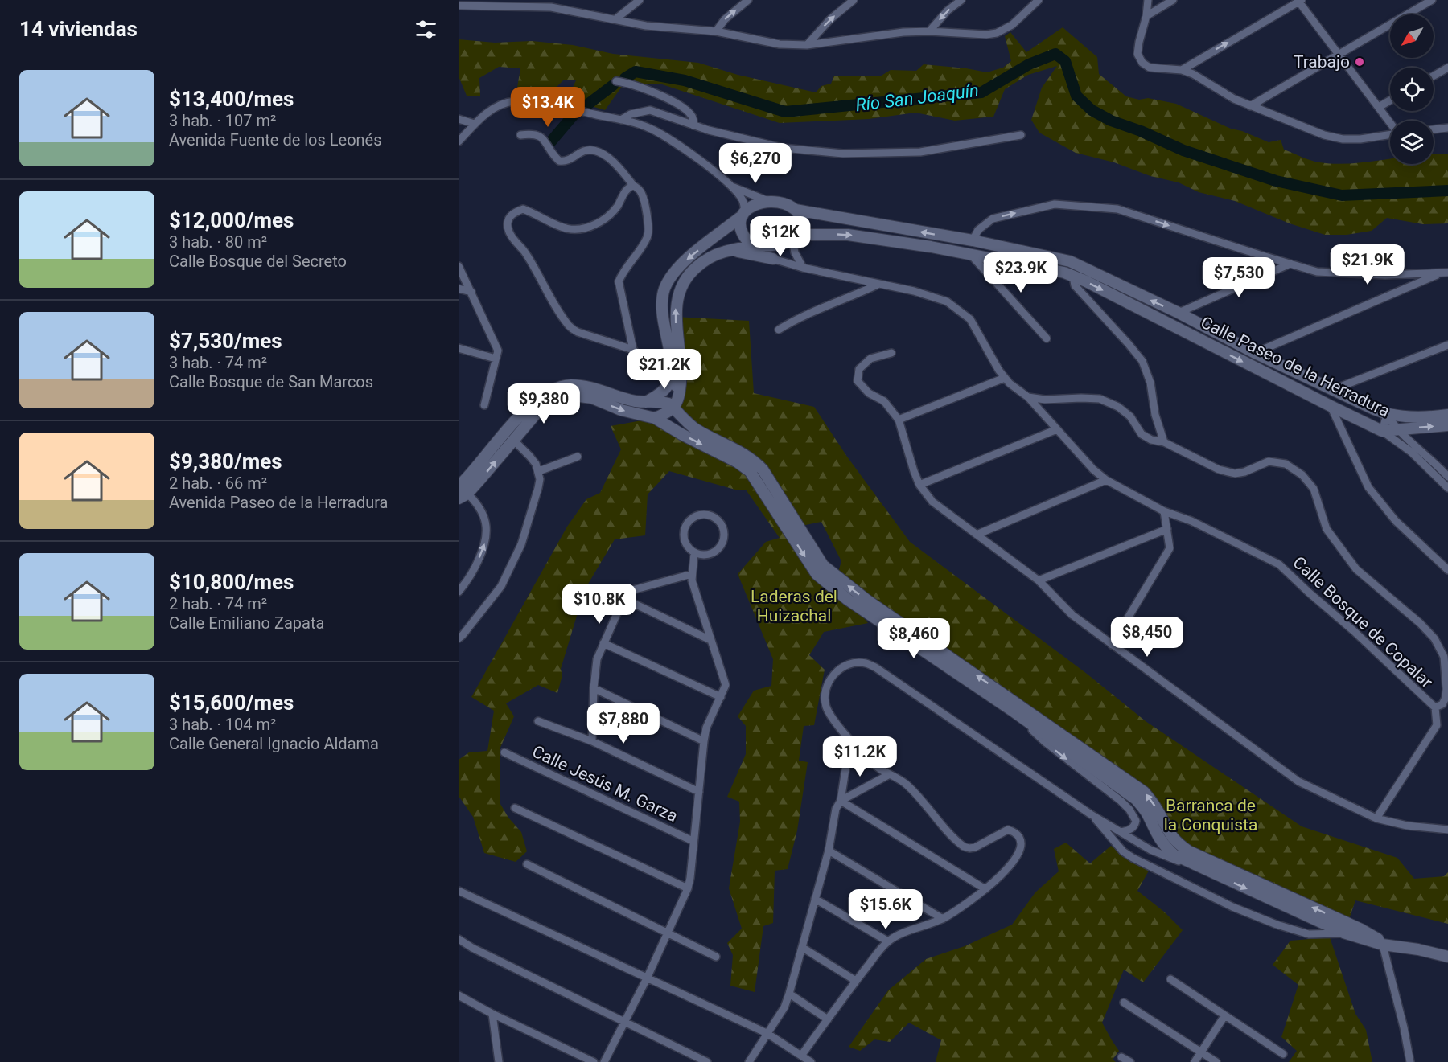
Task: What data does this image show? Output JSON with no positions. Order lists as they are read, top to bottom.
{
  "streets": {
    "main road": ["Calle Paseo de la Herradura"],
    "street": ["Calle Bosque de Copalar", "Calle Jesús M. Garza"]
  },
  "water": ["Río San Joaquín"],
  "parks": ["Laderas del Huizachal", "Barranca de la Conquista"],
  "places": ["Trabajo"],
  "north": "bottom left",
  "page": {
    "heading": "14 viviendas",
    "list": [
      {
        "name": "$13,400/mes",
        "note": "3 hab. · 107 m² · Avenida Fuente de los Leonés"
      },
      {
        "name": "$12,000/mes",
        "note": "3 hab. · 80 m² · Calle Bosque del Secreto"
      },
      {
        "name": "$7,530/mes",
        "note": "3 hab. · 74 m² · Calle Bosque de San Marcos"
      },
      {
        "name": "$9,380/mes",
        "note": "2 hab. · 66 m² · Avenida Paseo de la Herradura"
      },
      {
        "name": "$10,800/mes",
        "note": "2 hab. · 74 m² · Calle Emiliano Zapata"
      },
      {
        "name": "$15,600/mes",
        "note": "3 hab. · 104 m² · Calle General Ignacio Aldama"
      }
    ],
    "price": [
      "$13.4K",
      "$6,270",
      "$12K",
      "$21.9K",
      "$23.9K",
      "$7,530",
      "$21.2K",
      "$9,380",
      "$10.8K",
      "$8,450",
      "$8,460",
      "$7,880",
      "$11.2K",
      "$15.6K"
    ]
  }
}
